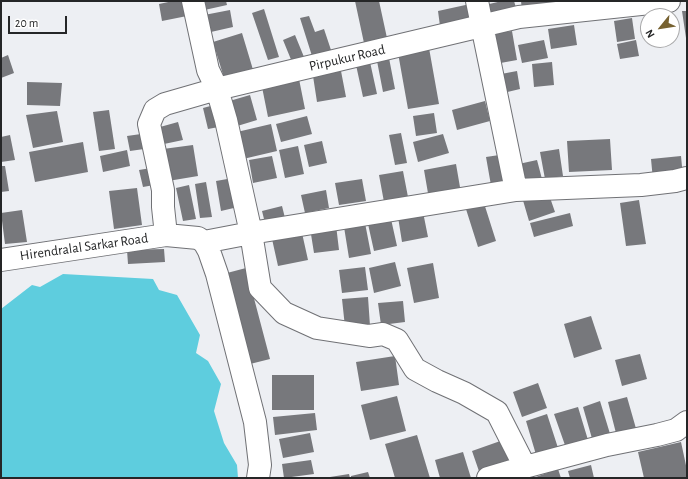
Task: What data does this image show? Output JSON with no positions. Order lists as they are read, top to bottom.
{
  "streets": {
    "street": ["Pirpukur Road", "Hirendralal Sarkar Road"]
  },
  "crossings": [
    ["Pirpukur Road", "Hirendralal Sarkar Road"]
  ],
  "scale_bar": "20 m",
  "north": "bottom left"
}
